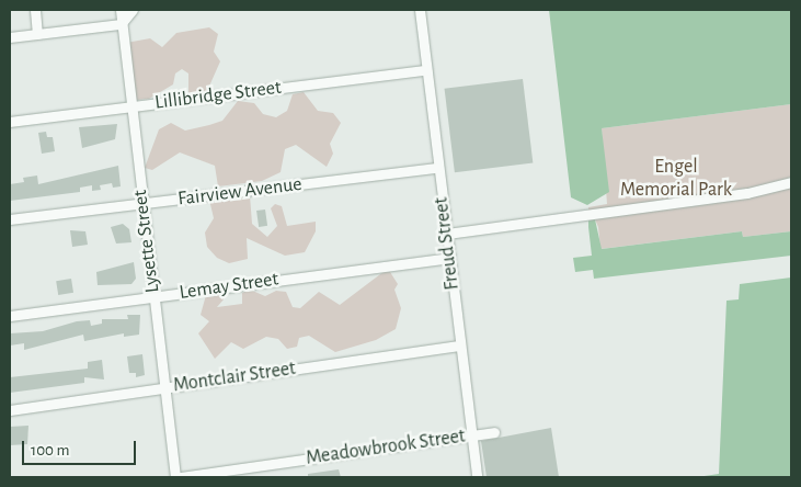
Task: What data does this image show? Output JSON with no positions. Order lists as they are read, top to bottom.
{
  "streets": {
    "street": [
      "Lillibridge Street",
      "Fairview Avenue",
      "Lysette Street",
      "Freud Street",
      "Lemay Street",
      "Montclair Street",
      "Meadowbrook Street"
    ]
  },
  "crossings": [
    ["Lillibridge Street", "Lysette Street"],
    ["Lillibridge Street", "Freud Street"],
    ["Fairview Avenue", "Lysette Street"],
    ["Fairview Avenue", "Freud Street"],
    ["Lysette Street", "Lemay Street"],
    ["Lysette Street", "Montclair Street"],
    ["Lysette Street", "Meadowbrook Street"],
    ["Freud Street", "Lemay Street"],
    ["Freud Street", "Montclair Street"],
    ["Freud Street", "Meadowbrook Street"]
  ],
  "parks": ["Engel Memorial Park"],
  "scale_bar": "100 m"
}
